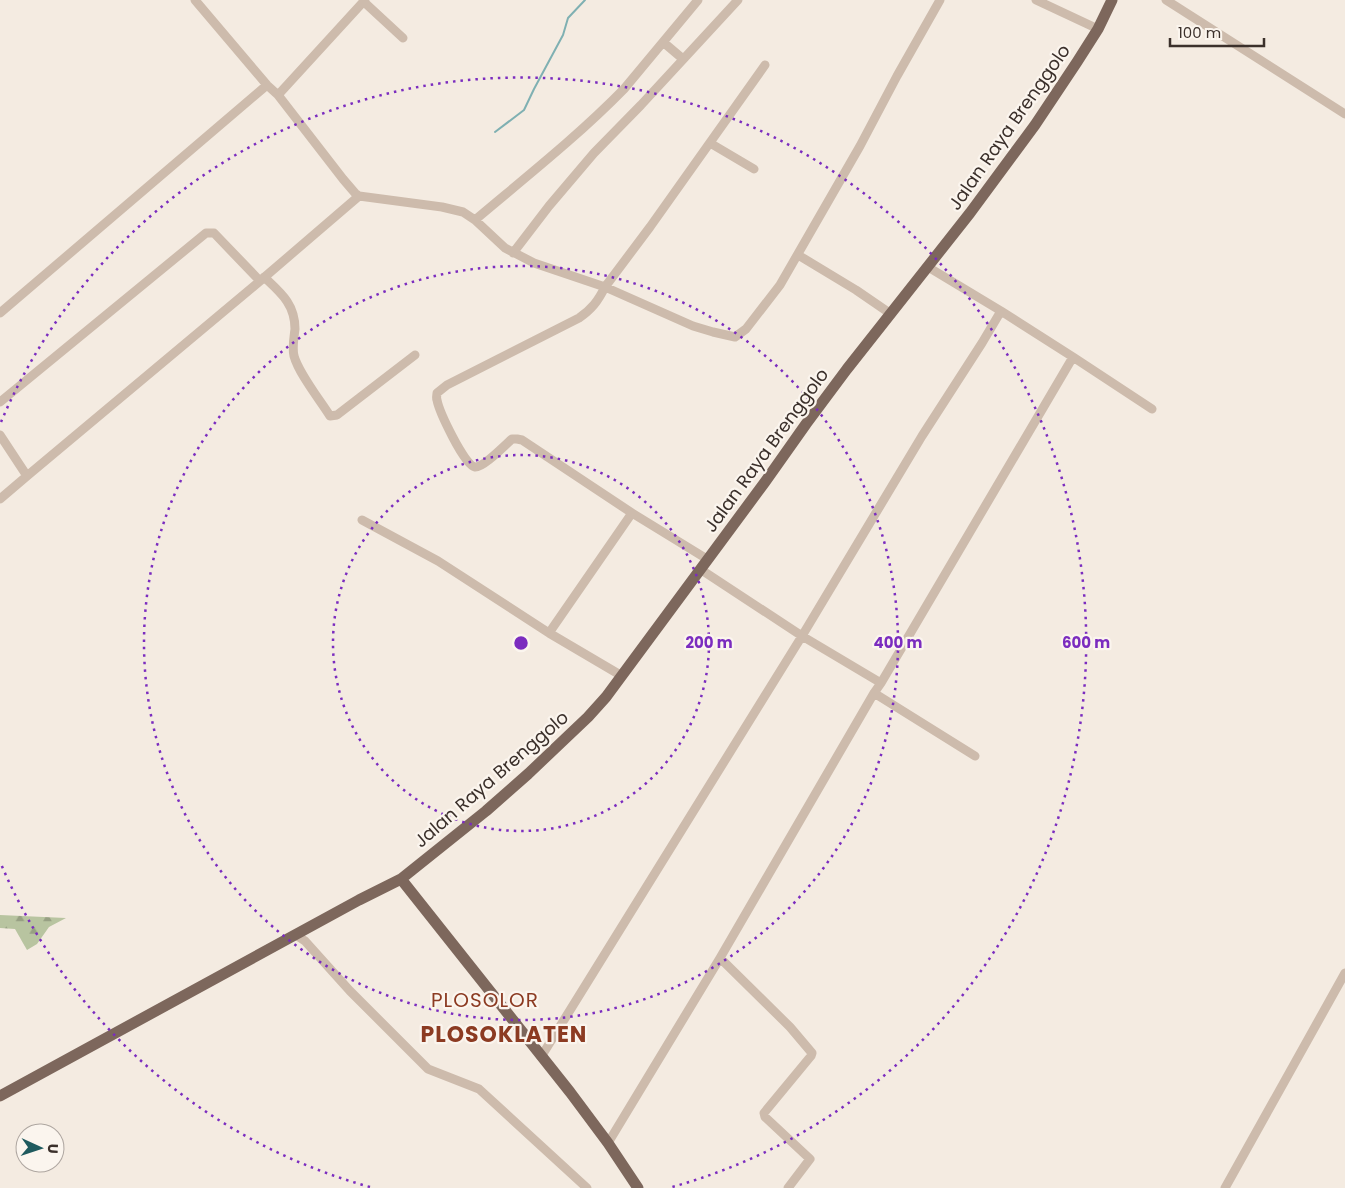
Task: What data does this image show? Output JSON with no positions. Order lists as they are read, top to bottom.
{
  "streets": {
    "main road": ["Jalan Raya Brenggolo"]
  },
  "districts": ["PLOSOLOR", "PLOSOKLATEN"],
  "scale_bar": "100 m",
  "north": "right",
  "rings": ["200 m", "400 m", "600 m"]
}
